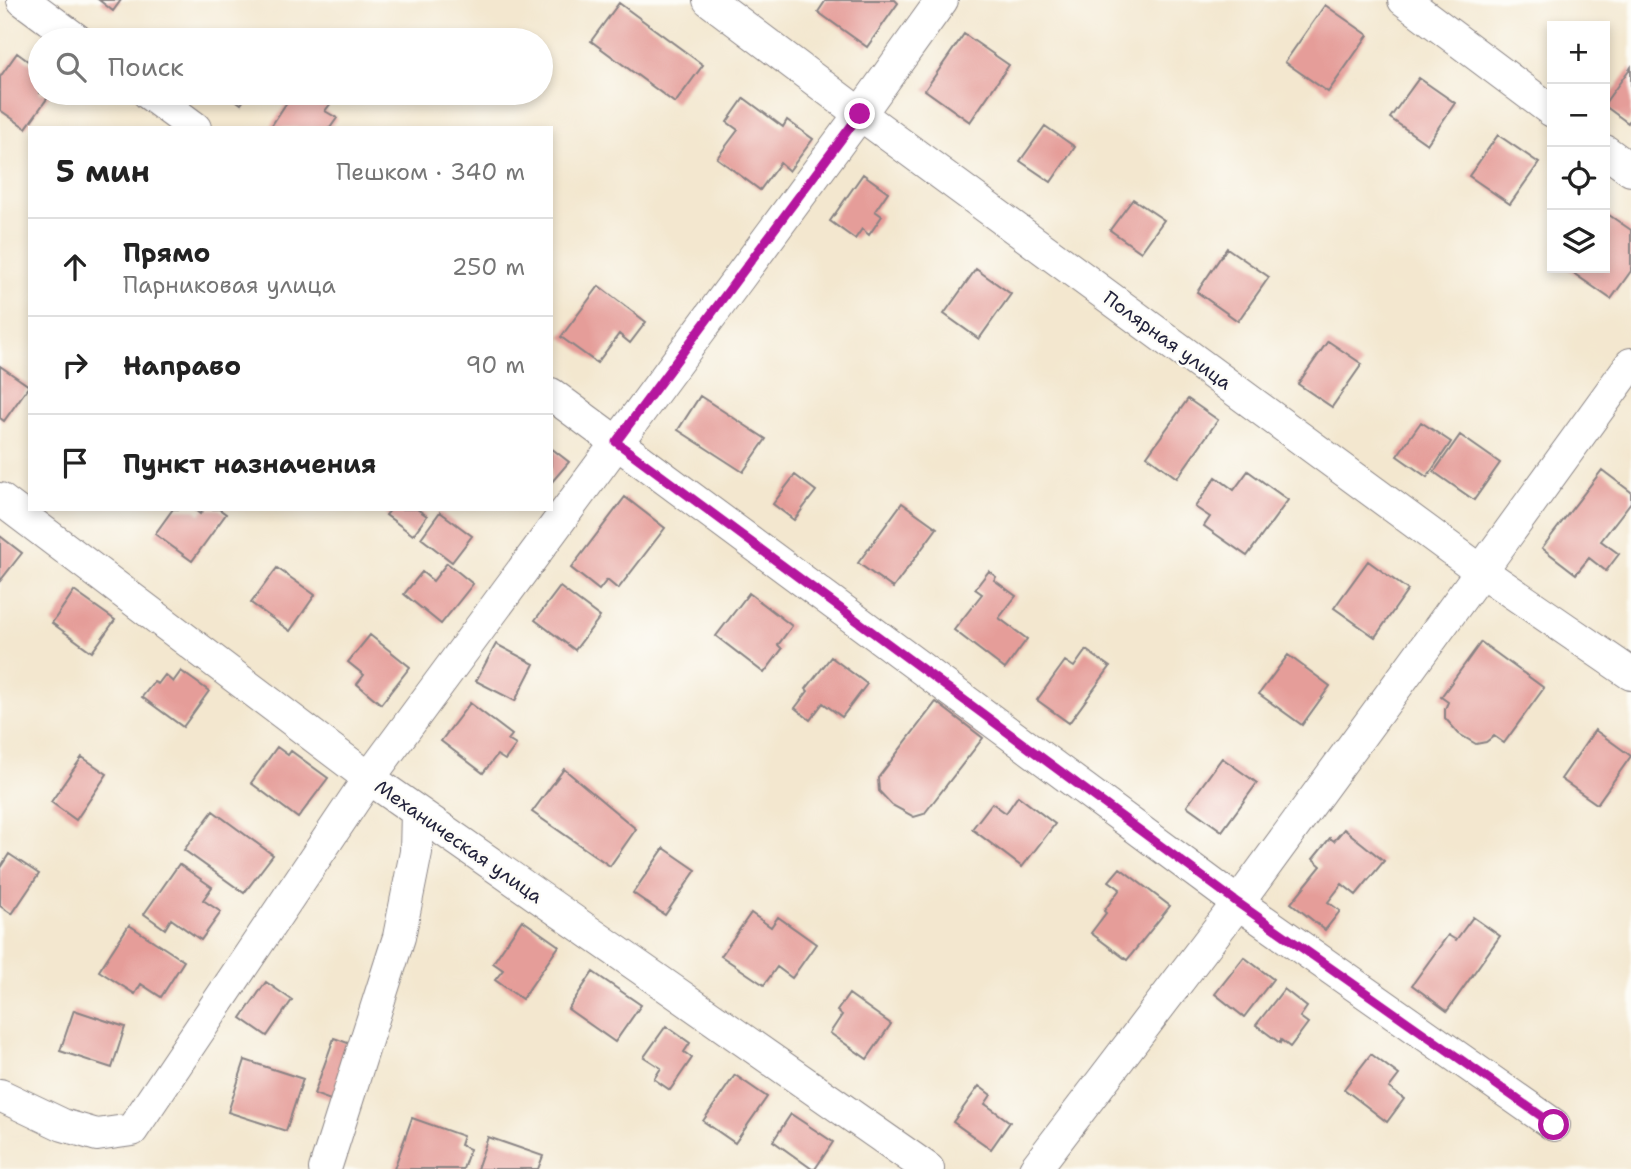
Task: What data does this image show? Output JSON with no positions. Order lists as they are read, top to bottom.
{
  "streets": {
    "street": ["Полярная улица", "Механическая улица"]
  },
  "page": {
    "map_buttons": ["+", "−"],
    "search": "Поиск",
    "heading": ["5 мин", "Пешком · 340 m"],
    "list": [
      ["Прямо", "Парниковая улица", "250 m"],
      ["Направо", "90 m"],
      "Пункт назначения"
    ]
  }
}
